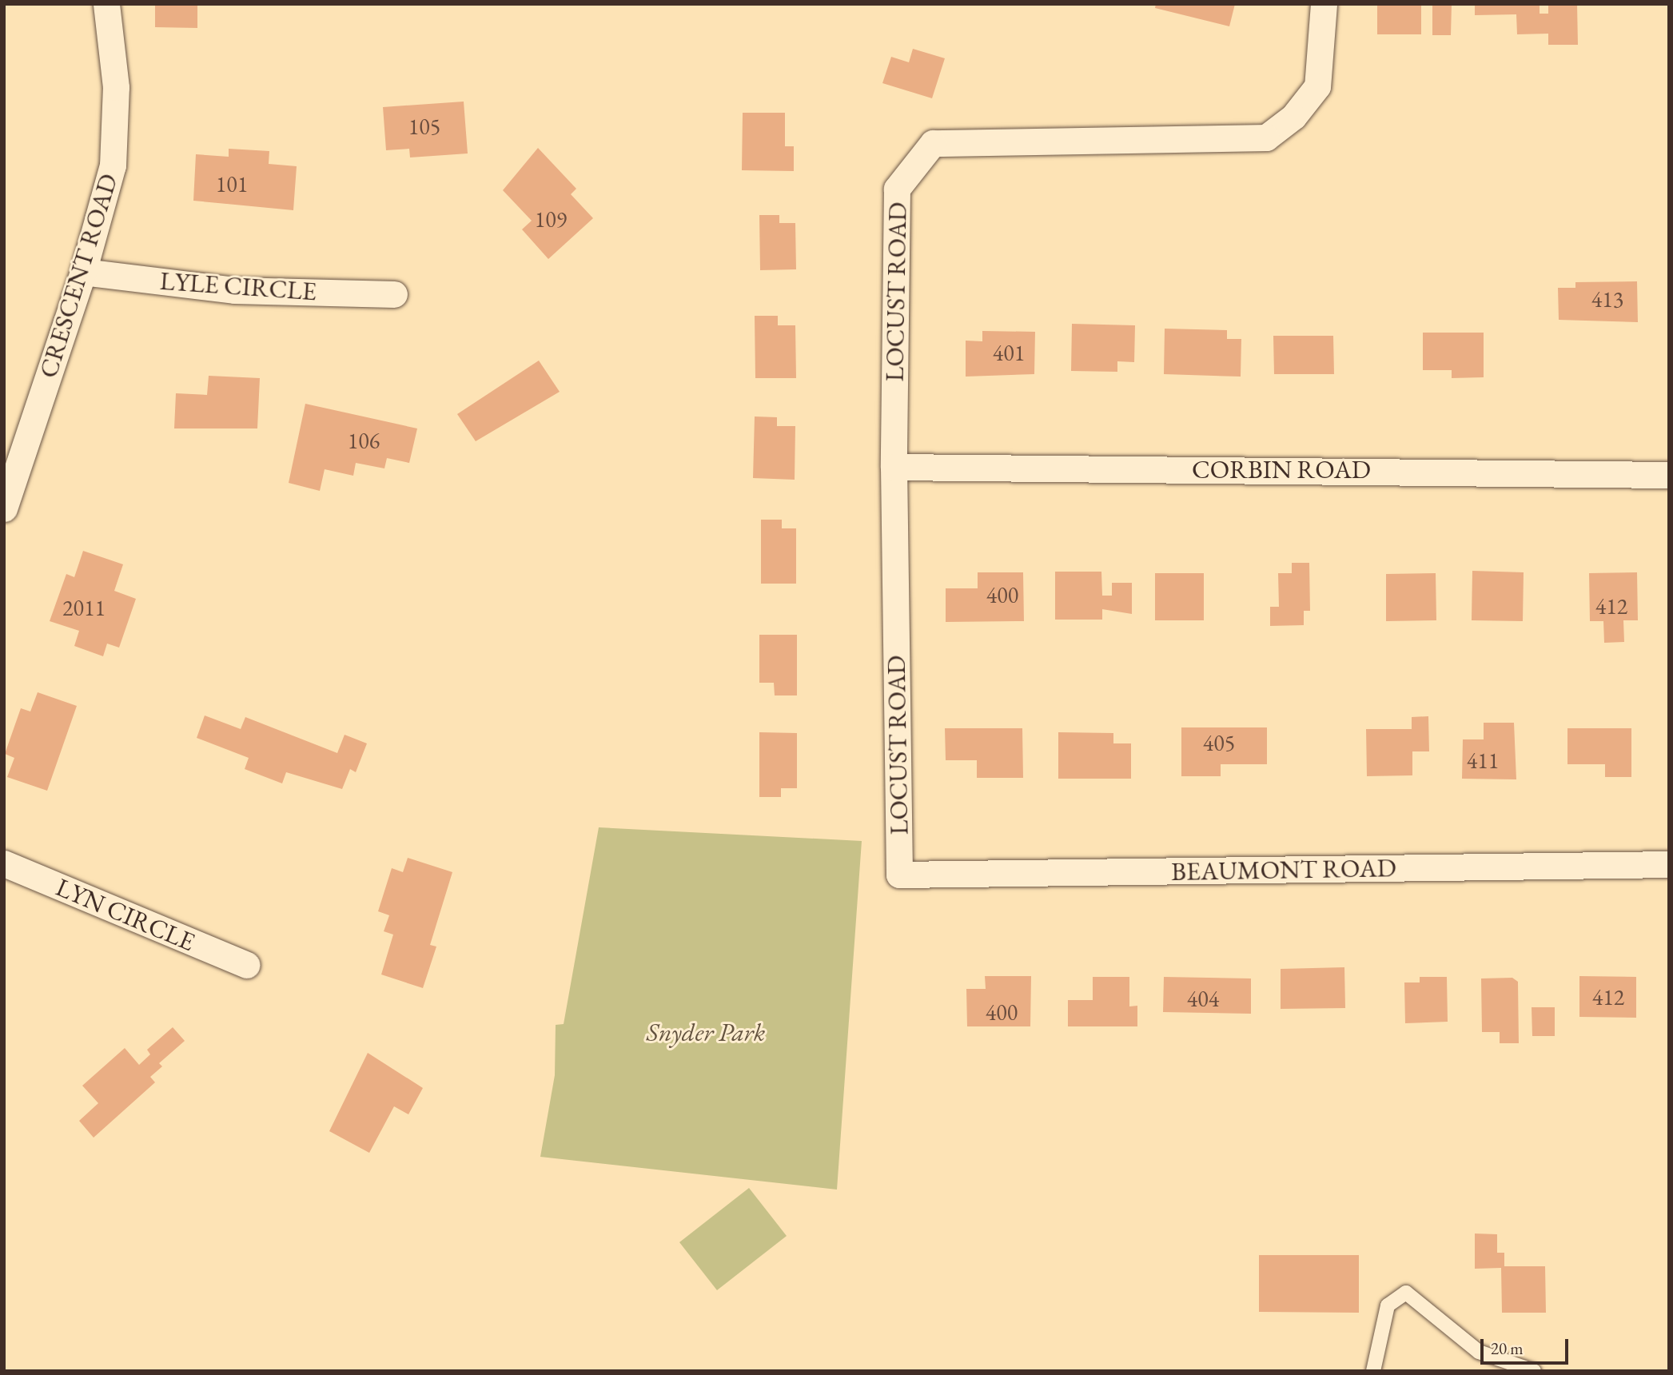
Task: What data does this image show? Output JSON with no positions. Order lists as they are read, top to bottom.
{
  "streets": {
    "street": [
      "CRESCENT ROAD",
      "LYLE CIRCLE",
      "LOCUST ROAD",
      "CORBIN ROAD",
      "BEAUMONT ROAD",
      "LYN CIRCLE"
    ]
  },
  "crossings": [
    ["CRESCENT ROAD", "LYLE CIRCLE"],
    ["LOCUST ROAD", "CORBIN ROAD"],
    ["LOCUST ROAD", "BEAUMONT ROAD"]
  ],
  "parks": ["Snyder Park"],
  "house_numbers": [
    "105",
    "101",
    "109",
    "413",
    "401",
    "106",
    "400",
    "412",
    "2011",
    "405",
    "411",
    "412",
    "404",
    "400"
  ],
  "scale_bar": "20 m"
}
